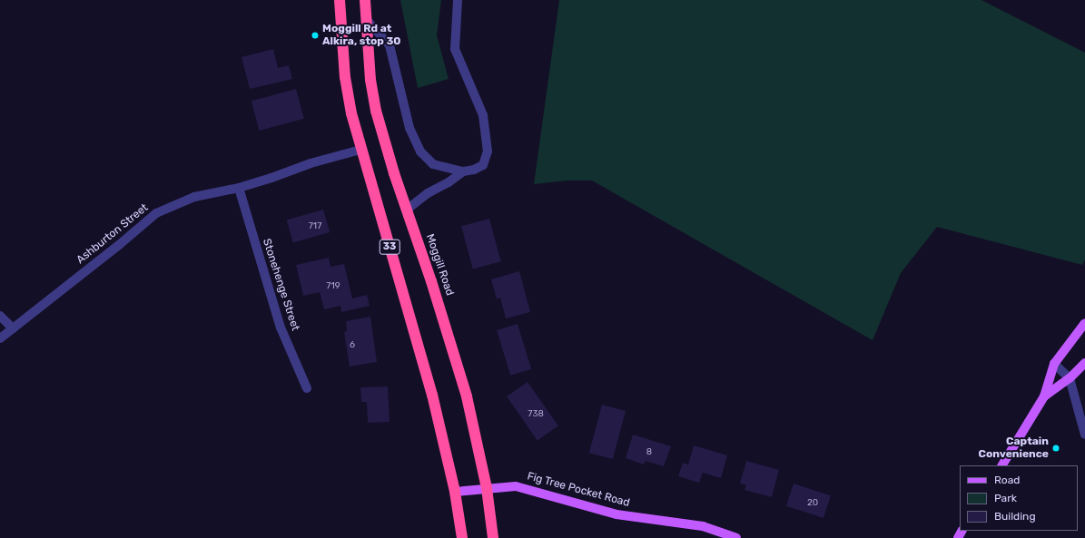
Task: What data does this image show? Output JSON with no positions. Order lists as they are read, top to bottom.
{
  "streets": {
    "highway": ["33", "Moggill Road"],
    "main road": ["Fig Tree Pocket Road"],
    "street": ["Ashburton Street", "Stonehenge Street"]
  },
  "crossings": [
    ["Ashburton Street", "33"],
    ["Ashburton Street", "Stonehenge Street"],
    ["33", "Fig Tree Pocket Road"],
    ["Moggill Road", "Fig Tree Pocket Road"]
  ],
  "places": ["Moggill Rd at Alkira, stop 30", "Captain Convenience"],
  "house_numbers": [
    "717",
    "719",
    "6",
    "738",
    "8",
    "20"
  ],
  "legend": ["Road", "Park", "Building"]
}
